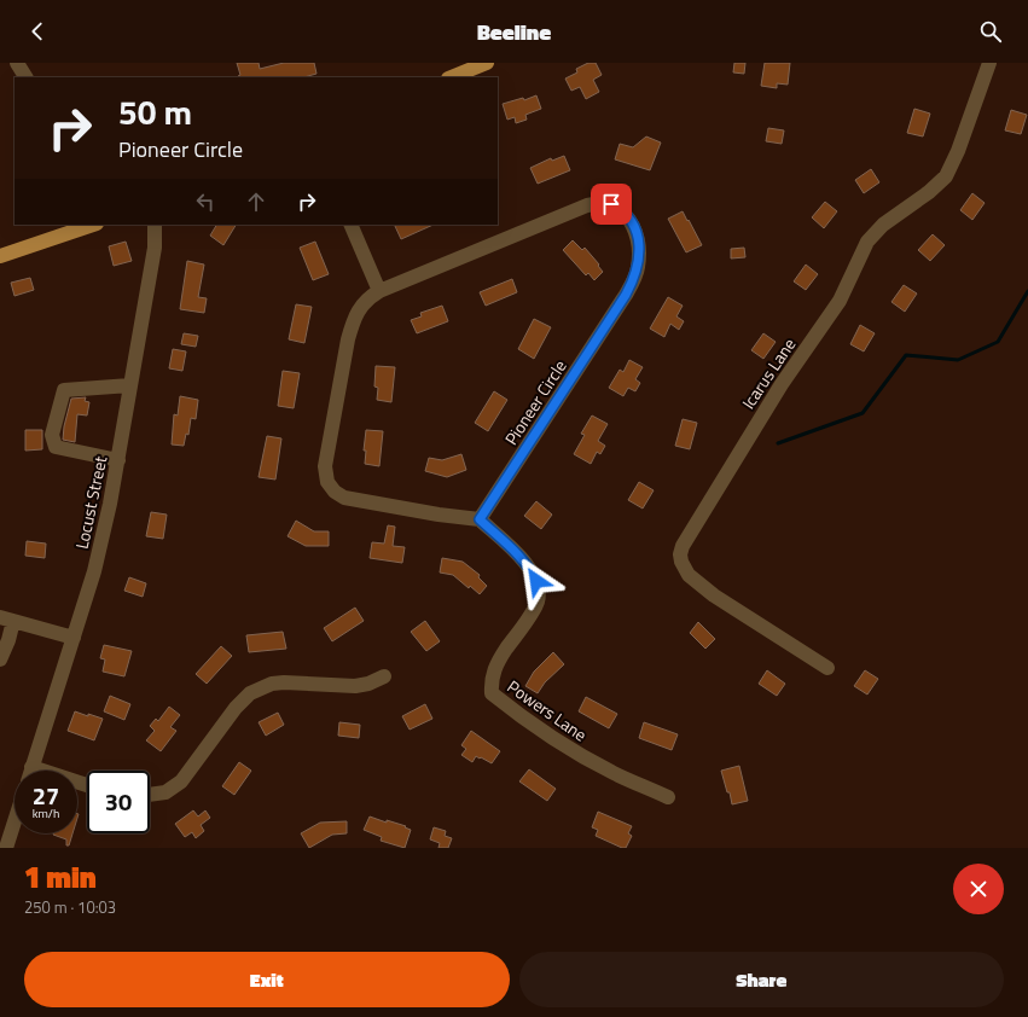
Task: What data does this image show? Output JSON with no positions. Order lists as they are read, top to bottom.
{
  "streets": {
    "street": [
      "Icarus Lane",
      "Pioneer Circle",
      "Locust Street",
      "Powers Lane"
    ]
  },
  "crossings": [
    ["Pioneer Circle", "Powers Lane"]
  ],
  "page": {
    "header": "Beeline",
    "turn": ["50 m", "Pioneer Circle"],
    "speed": "27 km/h",
    "limit": "30",
    "heading": ["1 min", "250 m · 10:03"],
    "buttons": ["Exit", "Share"]
  }
}
